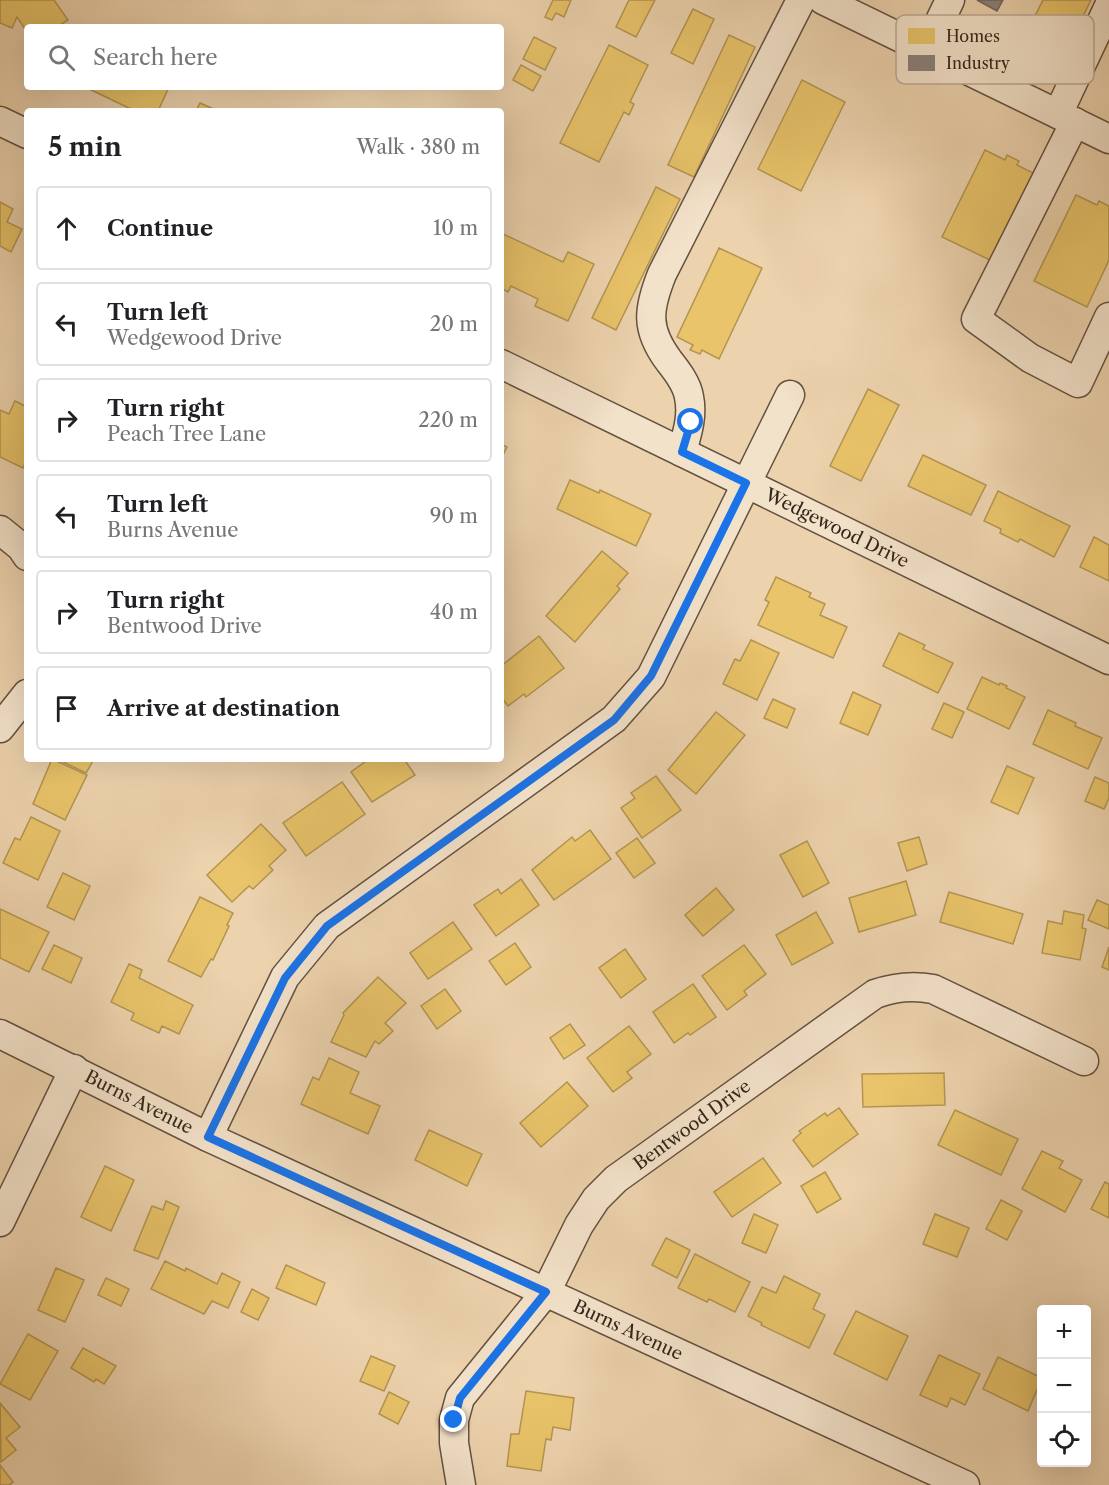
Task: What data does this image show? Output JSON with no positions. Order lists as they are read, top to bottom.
{
  "streets": {
    "street": ["Wedgewood Drive", "Burns Avenue", "Bentwood Drive"]
  },
  "crossings": [
    ["Burns Avenue", "Bentwood Drive"]
  ],
  "legend": ["Homes", "Industry"],
  "page": {
    "search": "Search here",
    "heading": ["5 min", "Walk · 380 m"],
    "list": [
      ["Continue", "10 m"],
      ["Turn left", "Wedgewood Drive", "20 m"],
      ["Turn right", "Peach Tree Lane", "220 m"],
      ["Turn left", "Burns Avenue", "90 m"],
      ["Turn right", "Bentwood Drive", "40 m"],
      "Arrive at destination"
    ],
    "map_buttons": ["+", "−"]
  }
}
